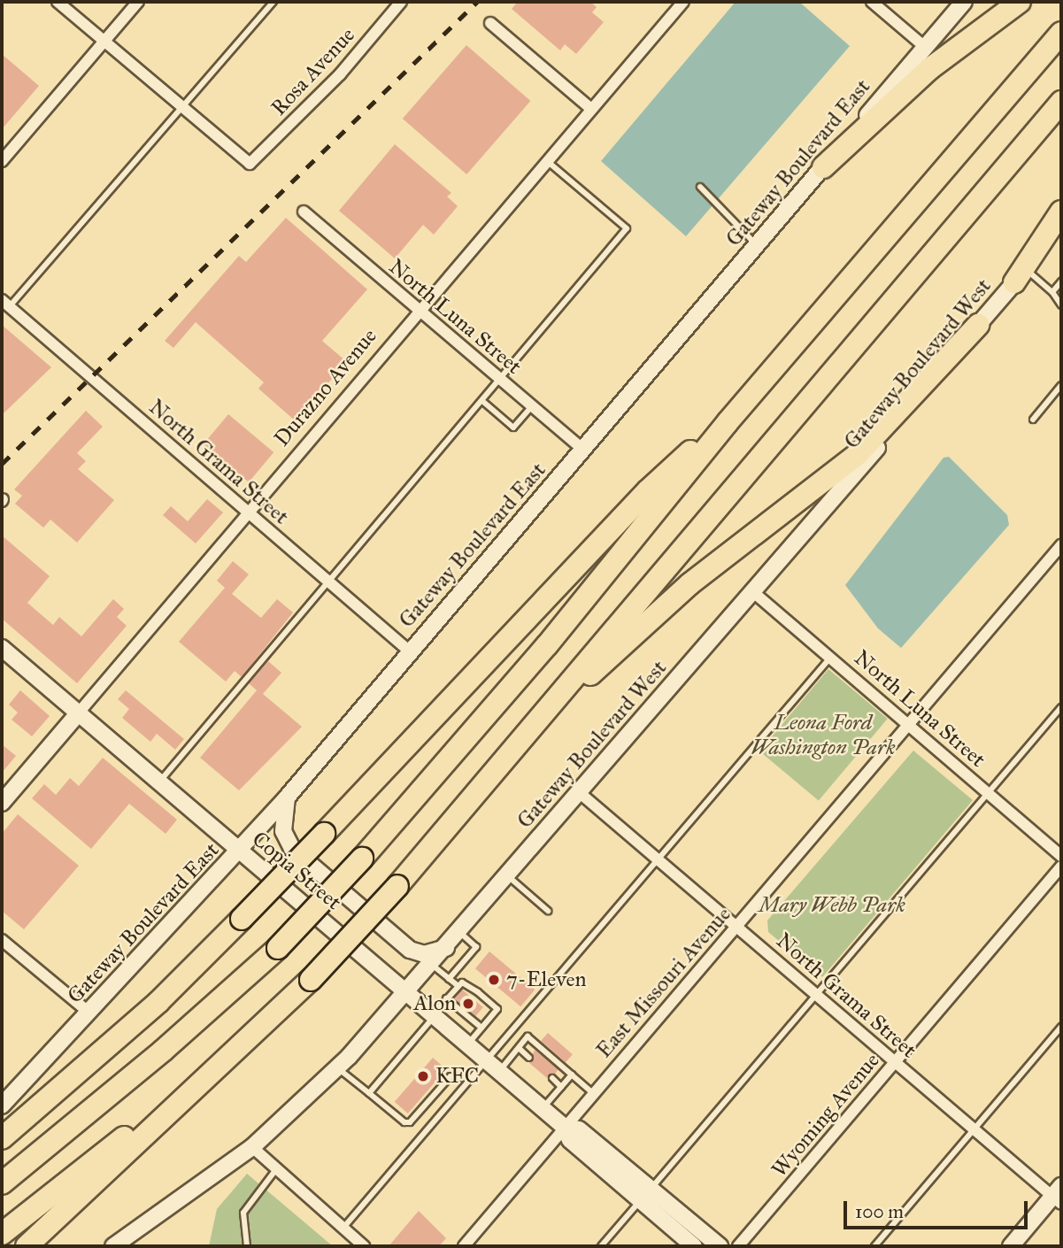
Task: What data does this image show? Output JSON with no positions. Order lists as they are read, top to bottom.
{
  "streets": {
    "main road": [
      "Gateway Boulevard East",
      "Gateway Boulevard West",
      "Durazno Avenue",
      "Copia Street"
    ],
    "street": [
      "Rosa Avenue",
      "North Luna Street",
      "North Grama Street",
      "East Missouri Avenue",
      "Wyoming Avenue"
    ]
  },
  "crossings": [
    ["Gateway Boulevard East", "North Luna Street"],
    ["Gateway Boulevard East", "North Grama Street"],
    ["Gateway Boulevard East", "Copia Street"],
    ["North Luna Street", "Gateway Boulevard West"],
    ["North Luna Street", "Durazno Avenue"],
    ["North Luna Street", "East Missouri Avenue"],
    ["Gateway Boulevard West", "North Grama Street"],
    ["Gateway Boulevard West", "Copia Street"],
    ["Durazno Avenue", "North Grama Street"],
    ["Durazno Avenue", "Copia Street"],
    ["North Grama Street", "East Missouri Avenue"],
    ["North Grama Street", "Wyoming Avenue"],
    ["Copia Street", "East Missouri Avenue"]
  ],
  "parks": ["Leona Ford Washington Park", "Mary Webb Park"],
  "places": ["7-Eleven", "Alon", "KFC"],
  "scale_bar": "100 m"
}
